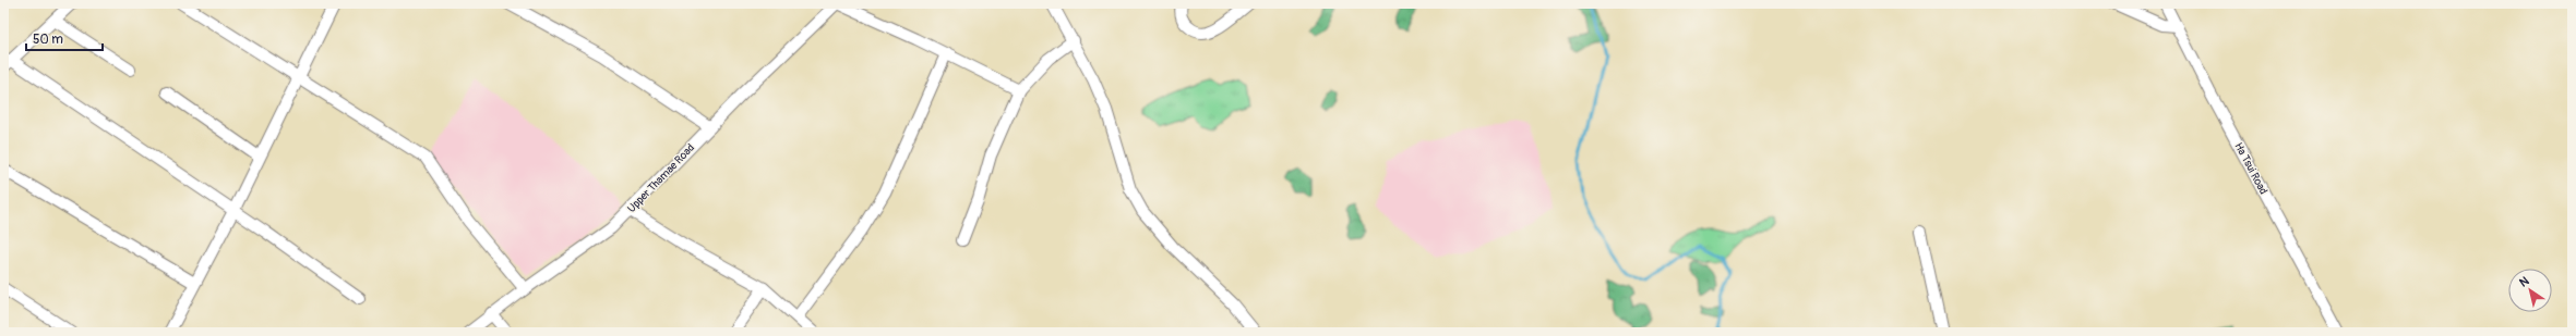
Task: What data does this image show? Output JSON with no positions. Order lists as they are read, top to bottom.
{
  "streets": {
    "street": ["Ha Tsui Road", "Upper Thamae Road"]
  },
  "scale_bar": "50 m",
  "north": "top left"
}
